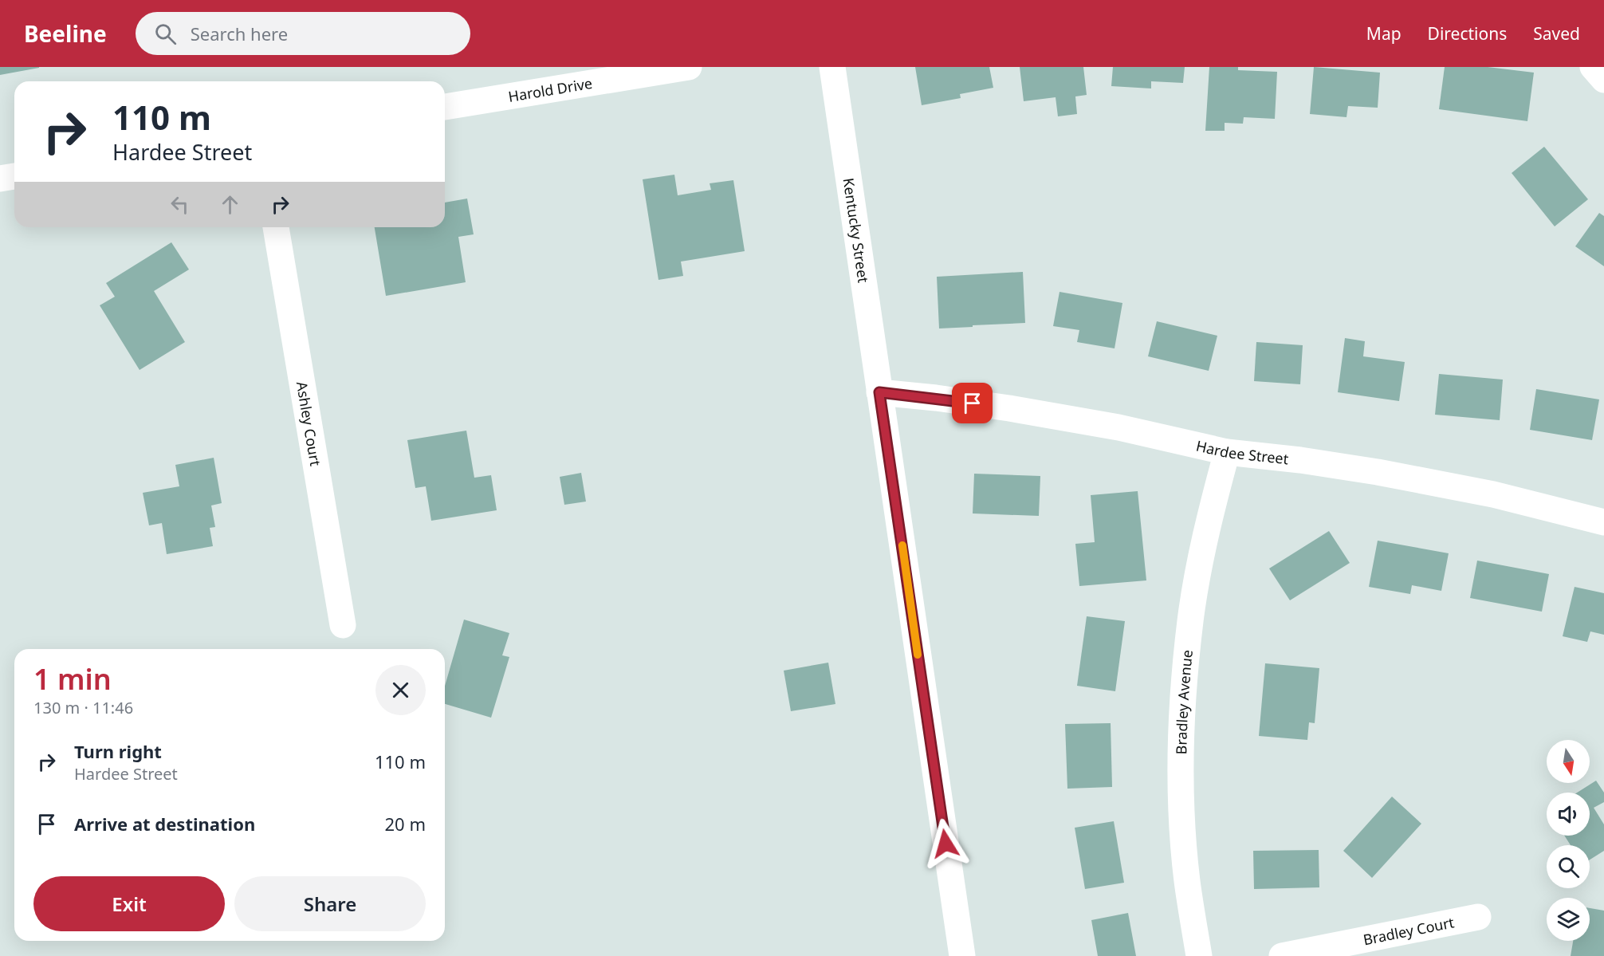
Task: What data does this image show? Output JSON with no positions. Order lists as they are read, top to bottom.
{
  "streets": {
    "street": [
      "Harold Drive",
      "Kentucky Street",
      "Ashley Court",
      "Hardee Street",
      "Bradley Avenue",
      "Bradley Court"
    ]
  },
  "crossings": [
    ["Kentucky Street", "Hardee Street"],
    ["Hardee Street", "Bradley Avenue"]
  ],
  "north": "bottom",
  "page": {
    "header": "Beeline",
    "search": "Search here",
    "nav": ["Map", "Directions", "Saved"],
    "turn": ["110 m", "Hardee Street"],
    "heading": ["1 min", "130 m · 11:46"],
    "list": [
      {
        "name": "Turn right",
        "note": "Hardee Street",
        "value": "110 m"
      },
      {
        "name": "Arrive at destination",
        "value": "20 m"
      }
    ],
    "buttons": ["Exit", "Share"]
  }
}
